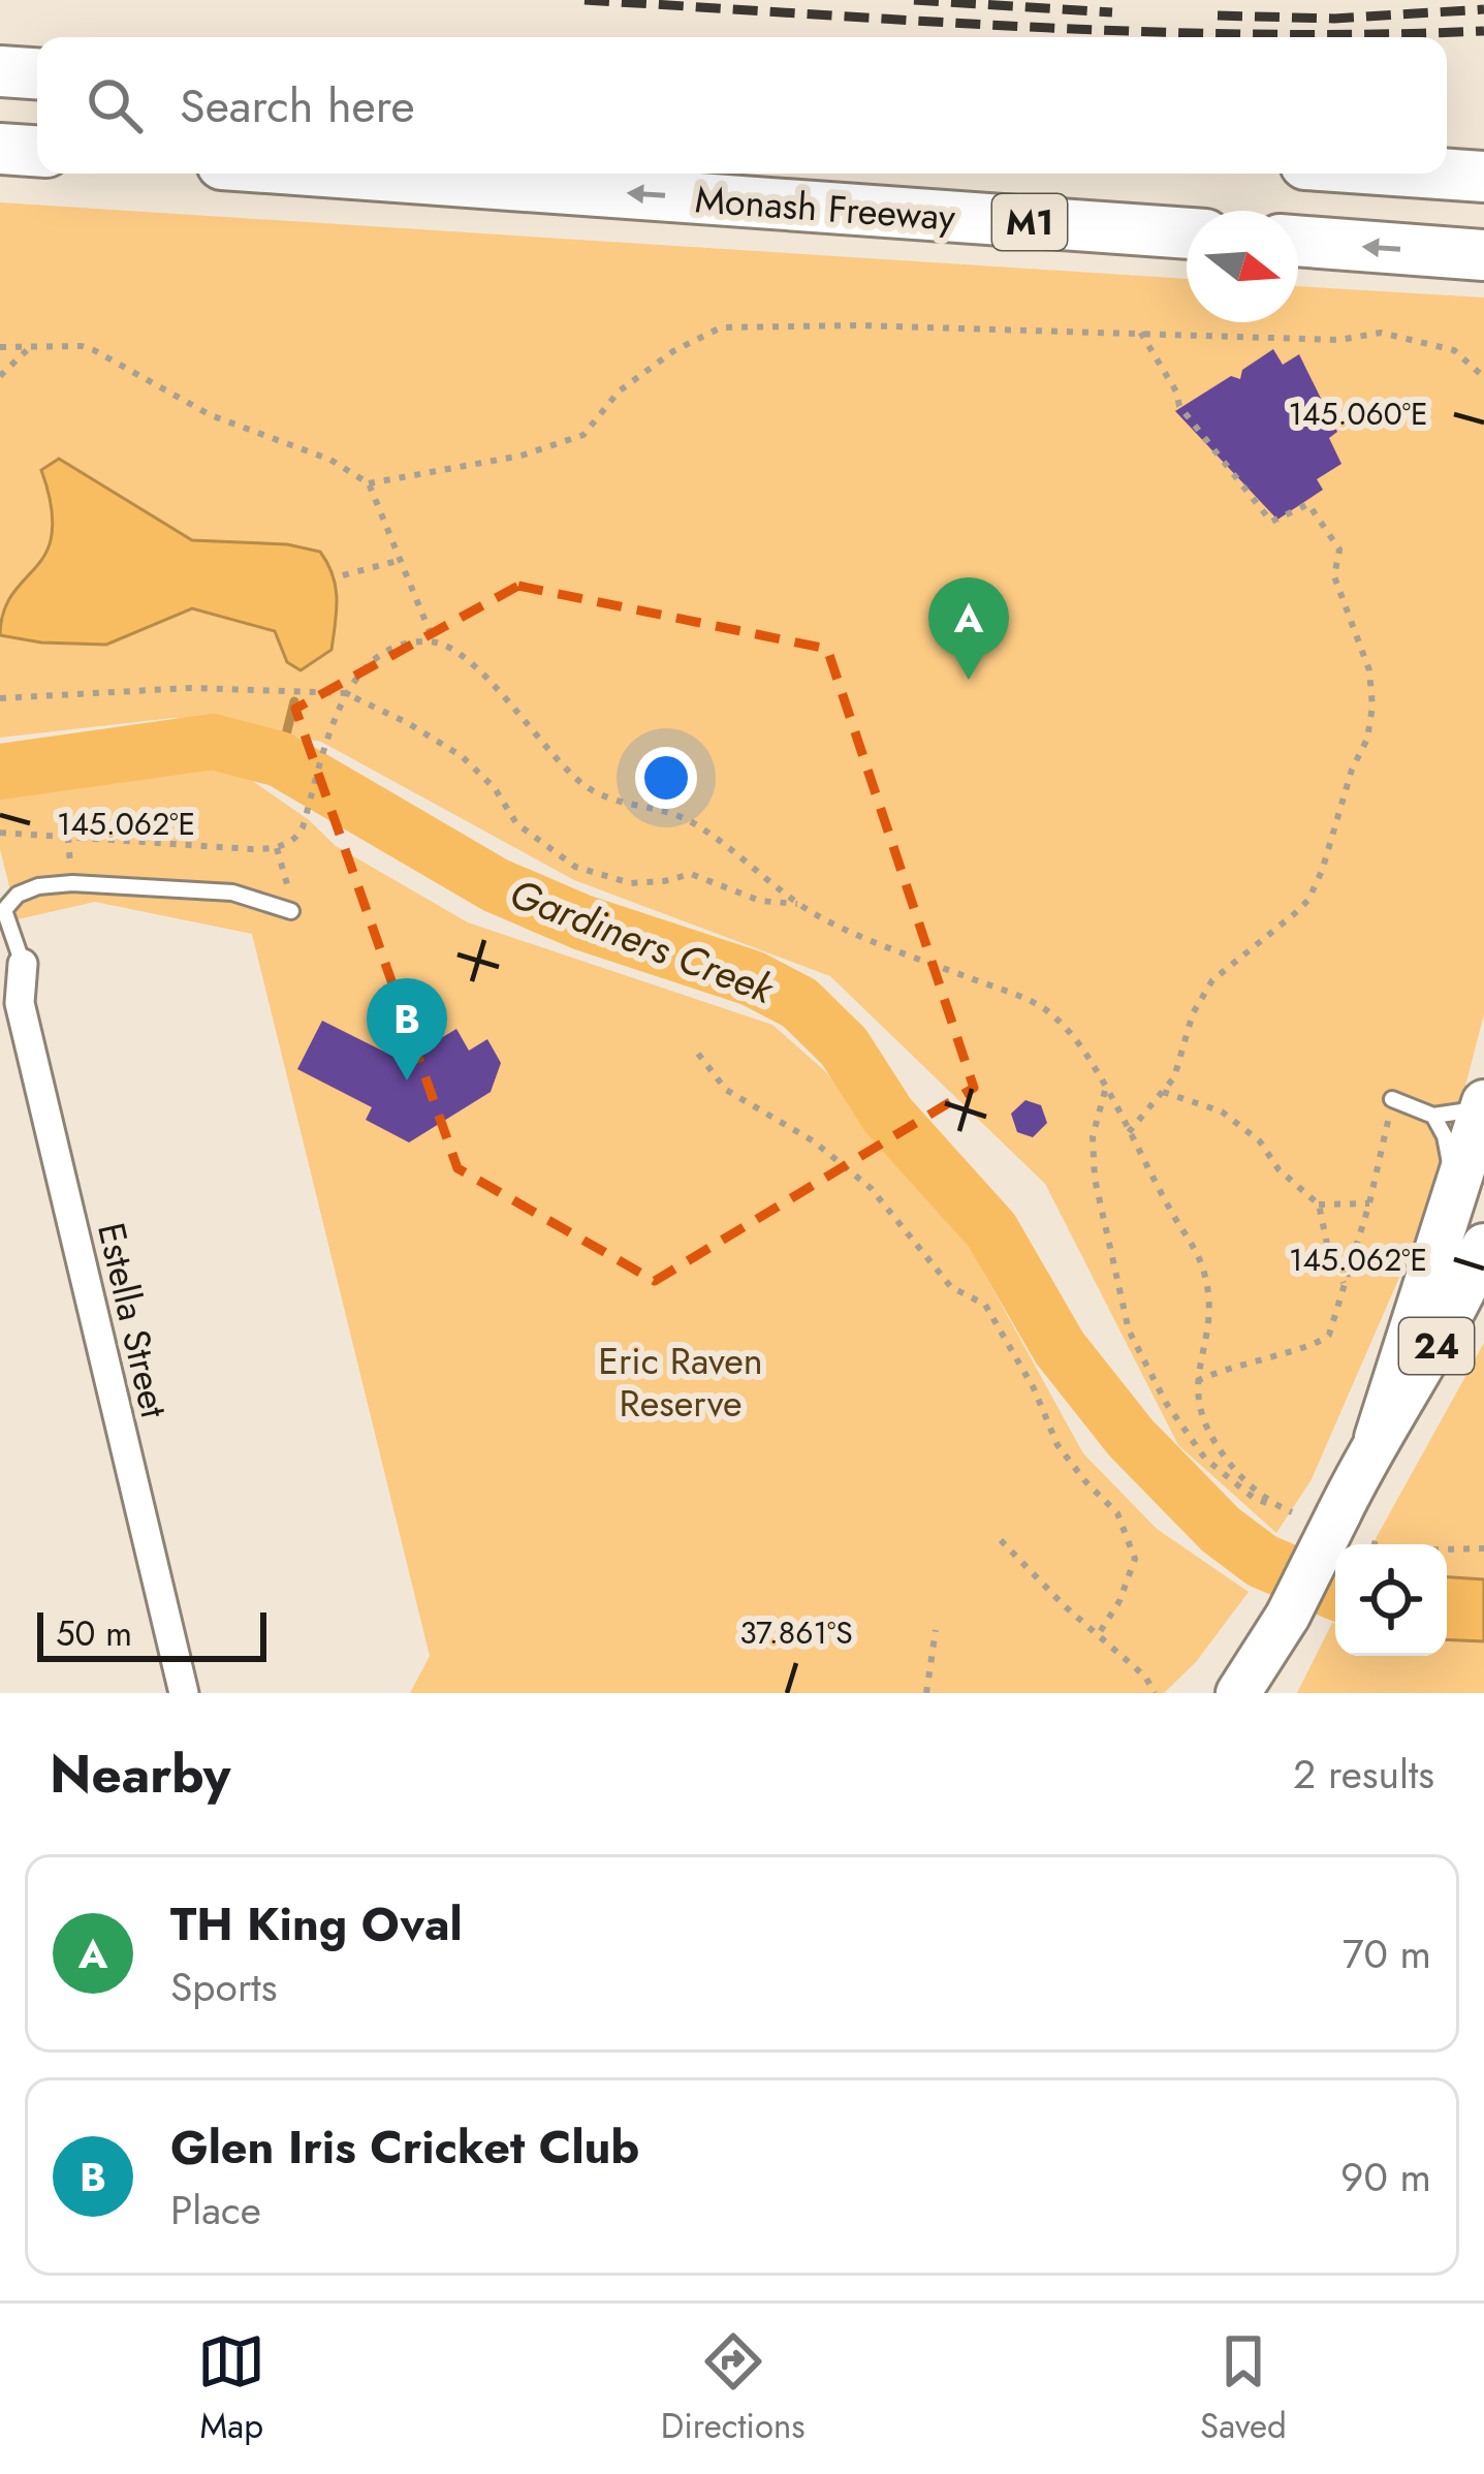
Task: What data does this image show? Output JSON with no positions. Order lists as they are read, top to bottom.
{
  "streets": {
    "highway": ["Monash Freeway", "M1"],
    "main road": ["24"],
    "street": ["Estella Street"]
  },
  "one_way": ["Monash Freeway"],
  "water": ["Gardiners Creek"],
  "parks": ["Eric Raven Reserve"],
  "scale_bar": "50 m",
  "north": "right",
  "page": {
    "search": "Search here",
    "pins": ["A", "B"],
    "scale": "50 m",
    "heading": ["Nearby", "2 results"],
    "list": [
      {
        "mark": "A",
        "name": "TH King Oval",
        "note": "Sports",
        "value": "70 m"
      },
      {
        "mark": "B",
        "name": "Glen Iris Cricket Club",
        "note": "Place",
        "value": "90 m"
      }
    ],
    "nav": ["Map", "Directions", "Saved"]
  },
  "coordinates": ["145.060°E", "145.062°E", "37.861°S"]
}
